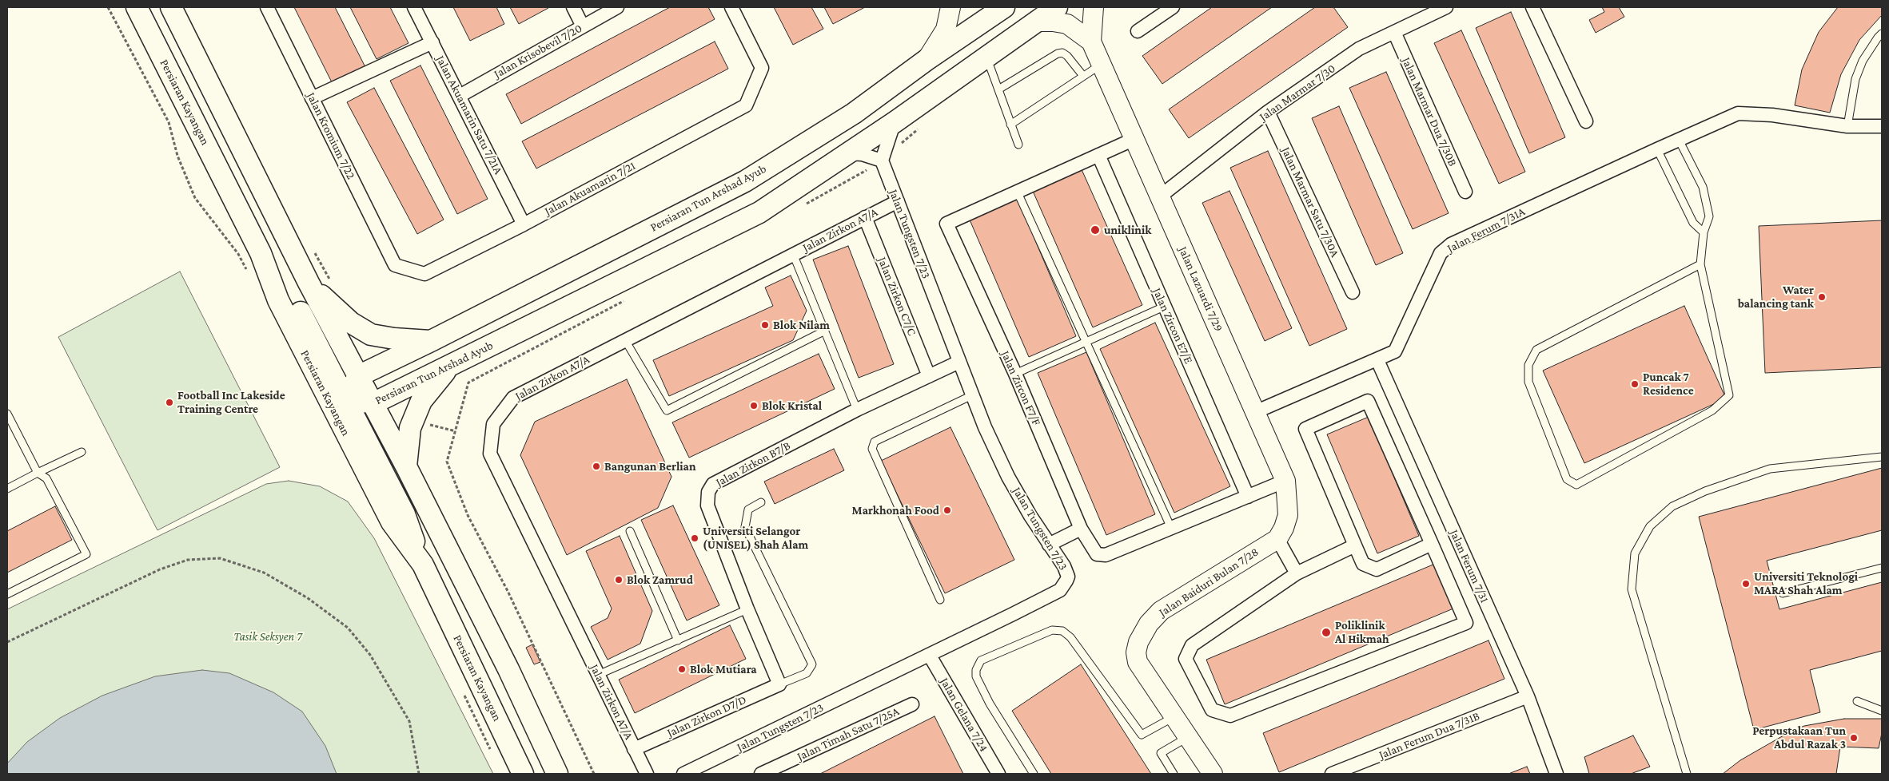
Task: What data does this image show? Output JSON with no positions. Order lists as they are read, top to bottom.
{
  "streets": {
    "main road": ["Persiaran Kayangan", "Persiaran Tun Arshad Ayub"],
    "street": [
      "Jalan Krisobevil 7/20",
      "Jalan Marmar 7/30",
      "Jalan Marmar Dua 7/30B",
      "Jalan Akuamarin Satu 7/21A",
      "Jalan Kromium 7/22",
      "Jalan Akuamarin 7/21",
      "Jalan Marmar Satu 7/30A",
      "Jalan Zirkon A7/A",
      "Jalan Ferum 7/31A",
      "Jalan Tungsten 7/23",
      "Jalan Lazuardi 7/29",
      "Jalan Zirkon C7/C",
      "Jalan Zircon E7/E",
      "Jalan Zircon F7/F",
      "Jalan Zirkon B7/B",
      "Jalan Ferum 7/31",
      "Jalan Baiduri Bulan 7/28",
      "Jalan Gelana 7/24",
      "Jalan Zirkon D7/D",
      "Jalan Timah Satu 7/25A",
      "Jalan Ferum Dua 7/31B"
    ]
  },
  "crossings": [
    ["Jalan Krisobevil 7/20", "Jalan Akuamarin Satu 7/21A"],
    ["Jalan Marmar 7/30", "Jalan Marmar Dua 7/30B"],
    ["Jalan Marmar 7/30", "Jalan Marmar Satu 7/30A"],
    ["Jalan Marmar 7/30", "Jalan Lazuardi 7/29"],
    ["Jalan Akuamarin Satu 7/21A", "Jalan Akuamarin 7/21"],
    ["Jalan Kromium 7/22", "Jalan Akuamarin 7/21"],
    ["Jalan Zirkon A7/A", "Jalan Tungsten 7/23"],
    ["Jalan Zirkon A7/A", "Jalan Zirkon C7/C"],
    ["Jalan Zirkon A7/A", "Jalan Zirkon D7/D"],
    ["Jalan Ferum 7/31A", "Jalan Lazuardi 7/29"],
    ["Jalan Ferum 7/31A", "Jalan Ferum 7/31"],
    ["Jalan Tungsten 7/23", "Jalan Zirkon B7/B"],
    ["Jalan Tungsten 7/23", "Jalan Gelana 7/24"],
    ["Jalan Lazuardi 7/29", "Jalan Zircon F7/F"],
    ["Jalan Lazuardi 7/29", "Jalan Baiduri Bulan 7/28"],
    ["Jalan Zirkon C7/C", "Jalan Zirkon B7/B"],
    ["Jalan Zircon E7/E", "Jalan Zircon F7/F"],
    ["Jalan Zirkon B7/B", "Jalan Zirkon D7/D"],
    ["Jalan Ferum 7/31", "Jalan Ferum Dua 7/31B"]
  ],
  "parks": ["Tasik Seksyen 7"],
  "places": [
    "uniklinik",
    "Water balancing tank",
    "Blok Nilam",
    "Puncak 7 Residence",
    "Football Inc Lakeside Training Centre",
    "Blok Kristal",
    "Bangunan Berlian",
    "Markhonah Food",
    "Universiti Selangor (UNISEL) Shah Alam",
    "Blok Zamrud",
    "Universiti Teknologi MARA Shah Alam",
    "Poliklinik Al Hikmah",
    "Blok Mutiara",
    "Perpustakaan Tun Abdul Razak 3"
  ]
}
